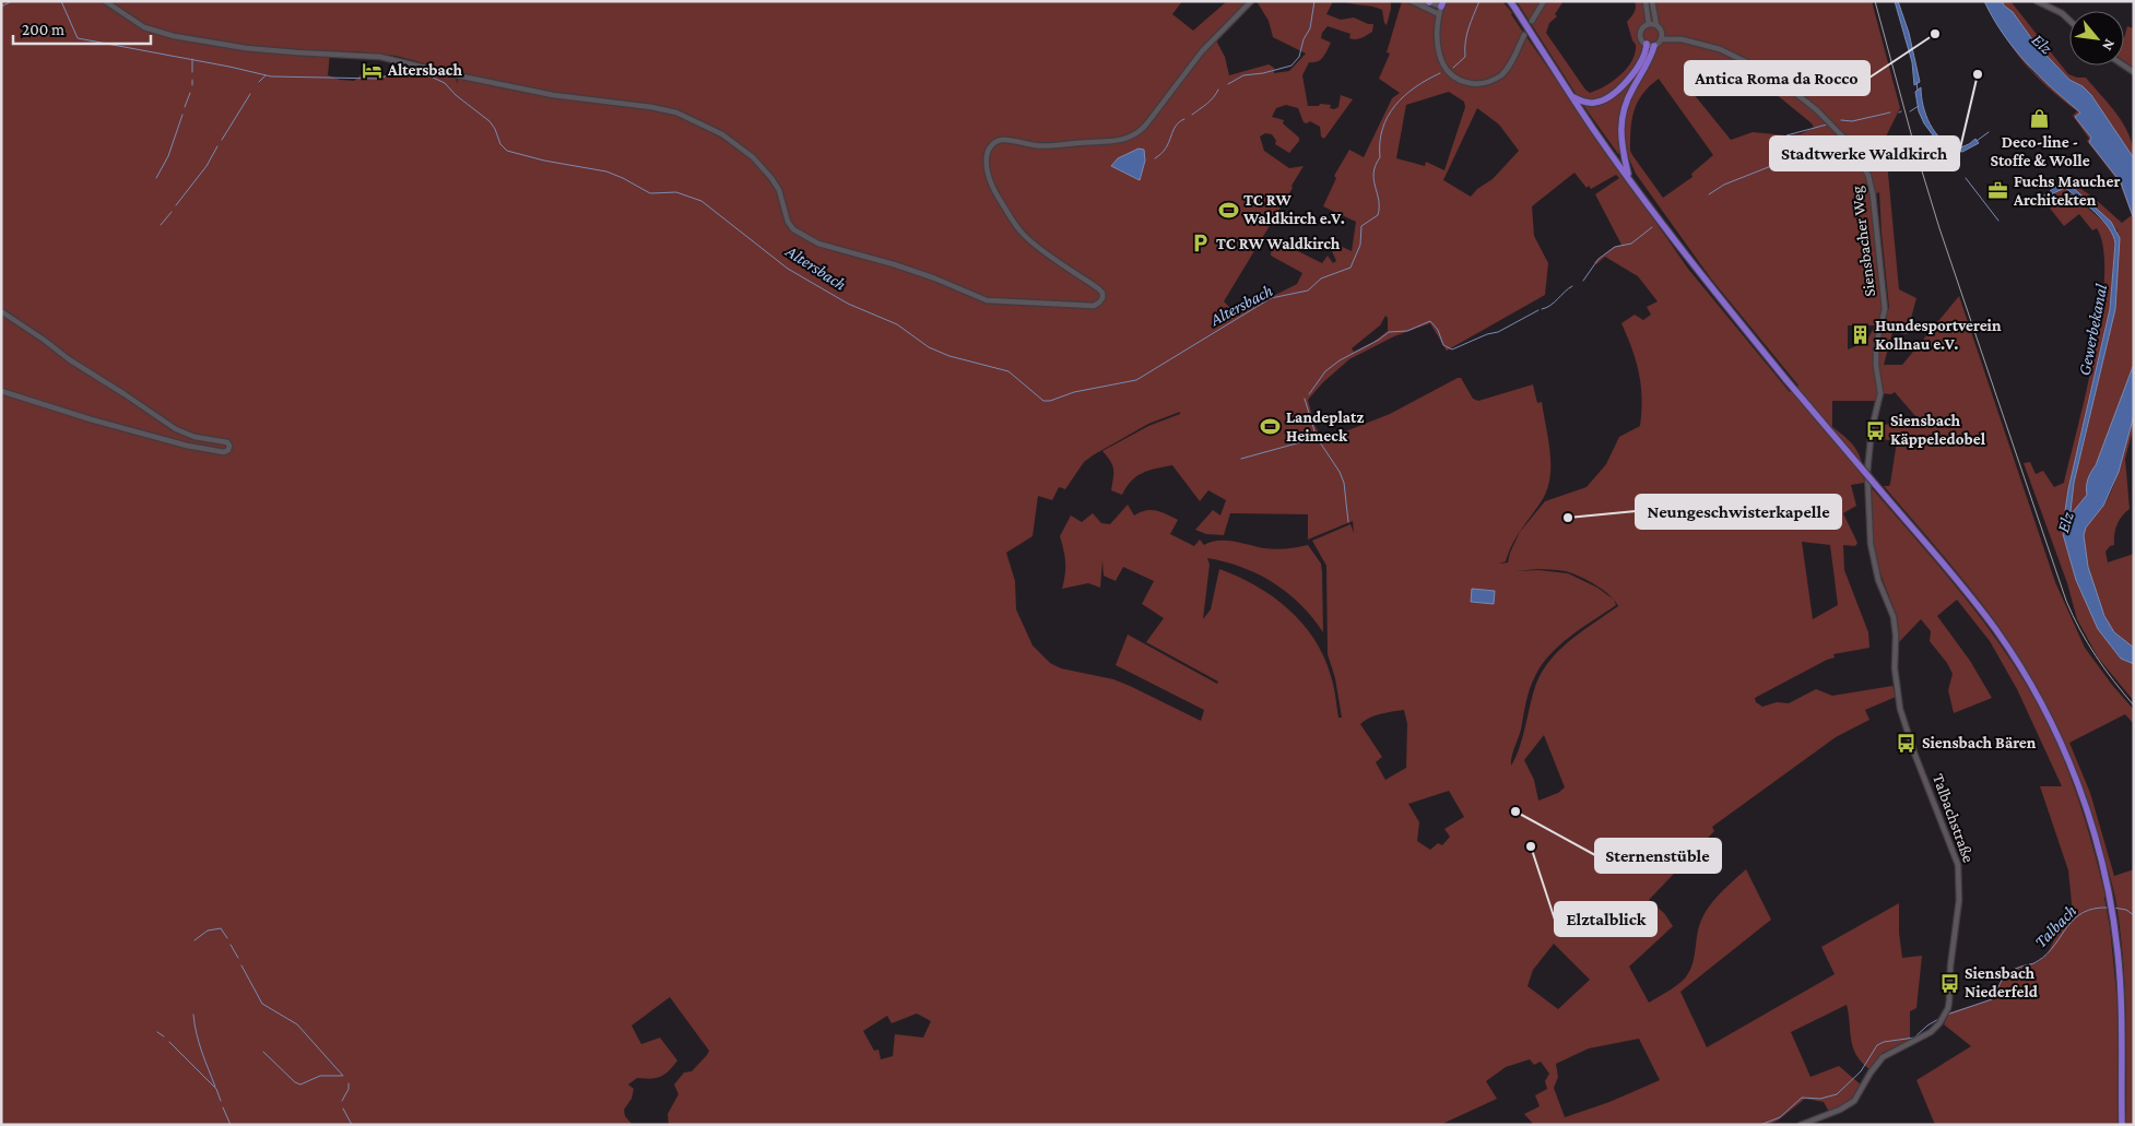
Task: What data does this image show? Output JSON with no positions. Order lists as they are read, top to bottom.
{
  "streets": {
    "street": ["Siensbacher Weg", "Talbachstraße"]
  },
  "crossings": [
    ["Siensbacher Weg", "Talbachstraße"]
  ],
  "water": [
    "Elz",
    "Altersbach",
    "Gewerbekanal",
    "Talbach"
  ],
  "places": {
    "other": [
      "Antica Roma da Rocco",
      "Stadtwerke Waldkirch",
      "Neungeschwisterkapelle",
      "Sternenstüble",
      "Elztalblick"
    ],
    "hotel": ["Altersbach"],
    "shop": ["Deco-line - Stoffe & Wolle"],
    "office": ["Fuchs Maucher Architekten"],
    "sports": ["TC RW Waldkirch e.V.", "Landeplatz Heimeck"],
    "parking": ["TC RW Waldkirch"],
    "building": ["Hundesportverein Kollnau e.V."],
    "bus stop": ["Siensbach Käppeledobel", "Siensbach Bären", "Siensbach Niederfeld"]
  },
  "scale_bar": "200 m",
  "north": "bottom right"
}
